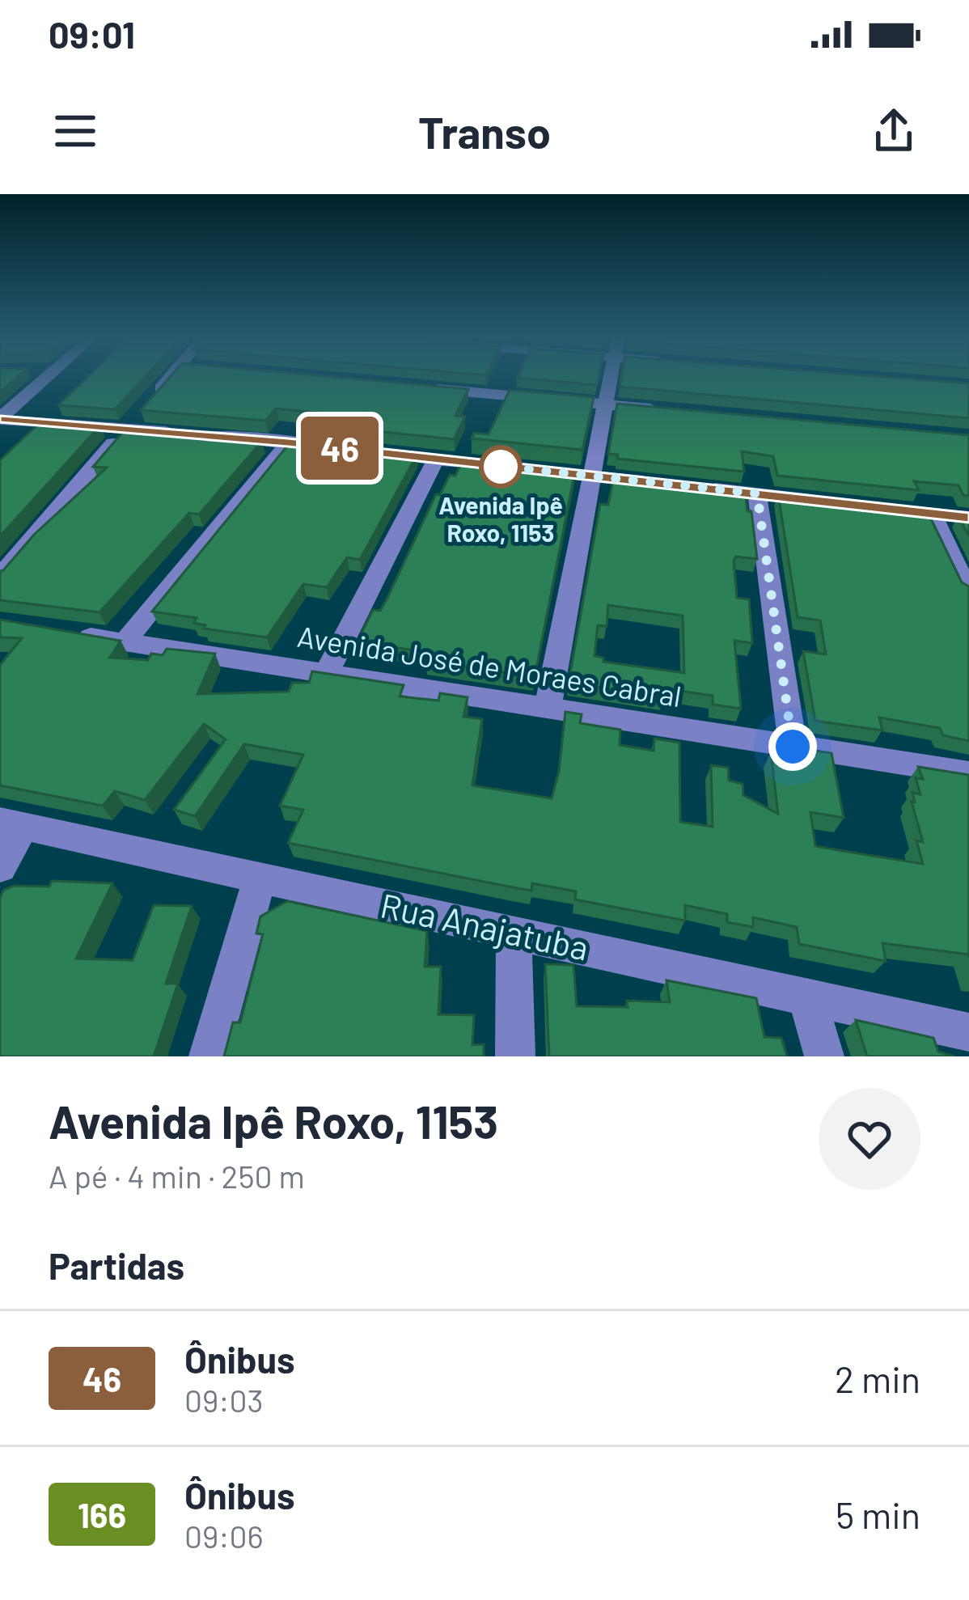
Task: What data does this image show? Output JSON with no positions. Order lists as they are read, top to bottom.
{
  "streets": {
    "street": ["Avenida José de Moraes Cabral", "Rua Anajatuba"]
  },
  "places": ["Avenida Ipê Roxo, 1153"],
  "lines": ["bus line 46"],
  "page": {
    "status": "09:01",
    "header": "Transo",
    "on_map": "46",
    "heading": [
      ["Avenida Ipê Roxo, 1153", "A pé · 4 min · 250 m"],
      "Partidas"
    ],
    "list": [
      {
        "mark": "46",
        "name": "Ônibus",
        "note": "09:03",
        "value": "2 min"
      },
      {
        "mark": "166",
        "name": "Ônibus",
        "note": "09:06",
        "value": "5 min"
      }
    ]
  }
}
